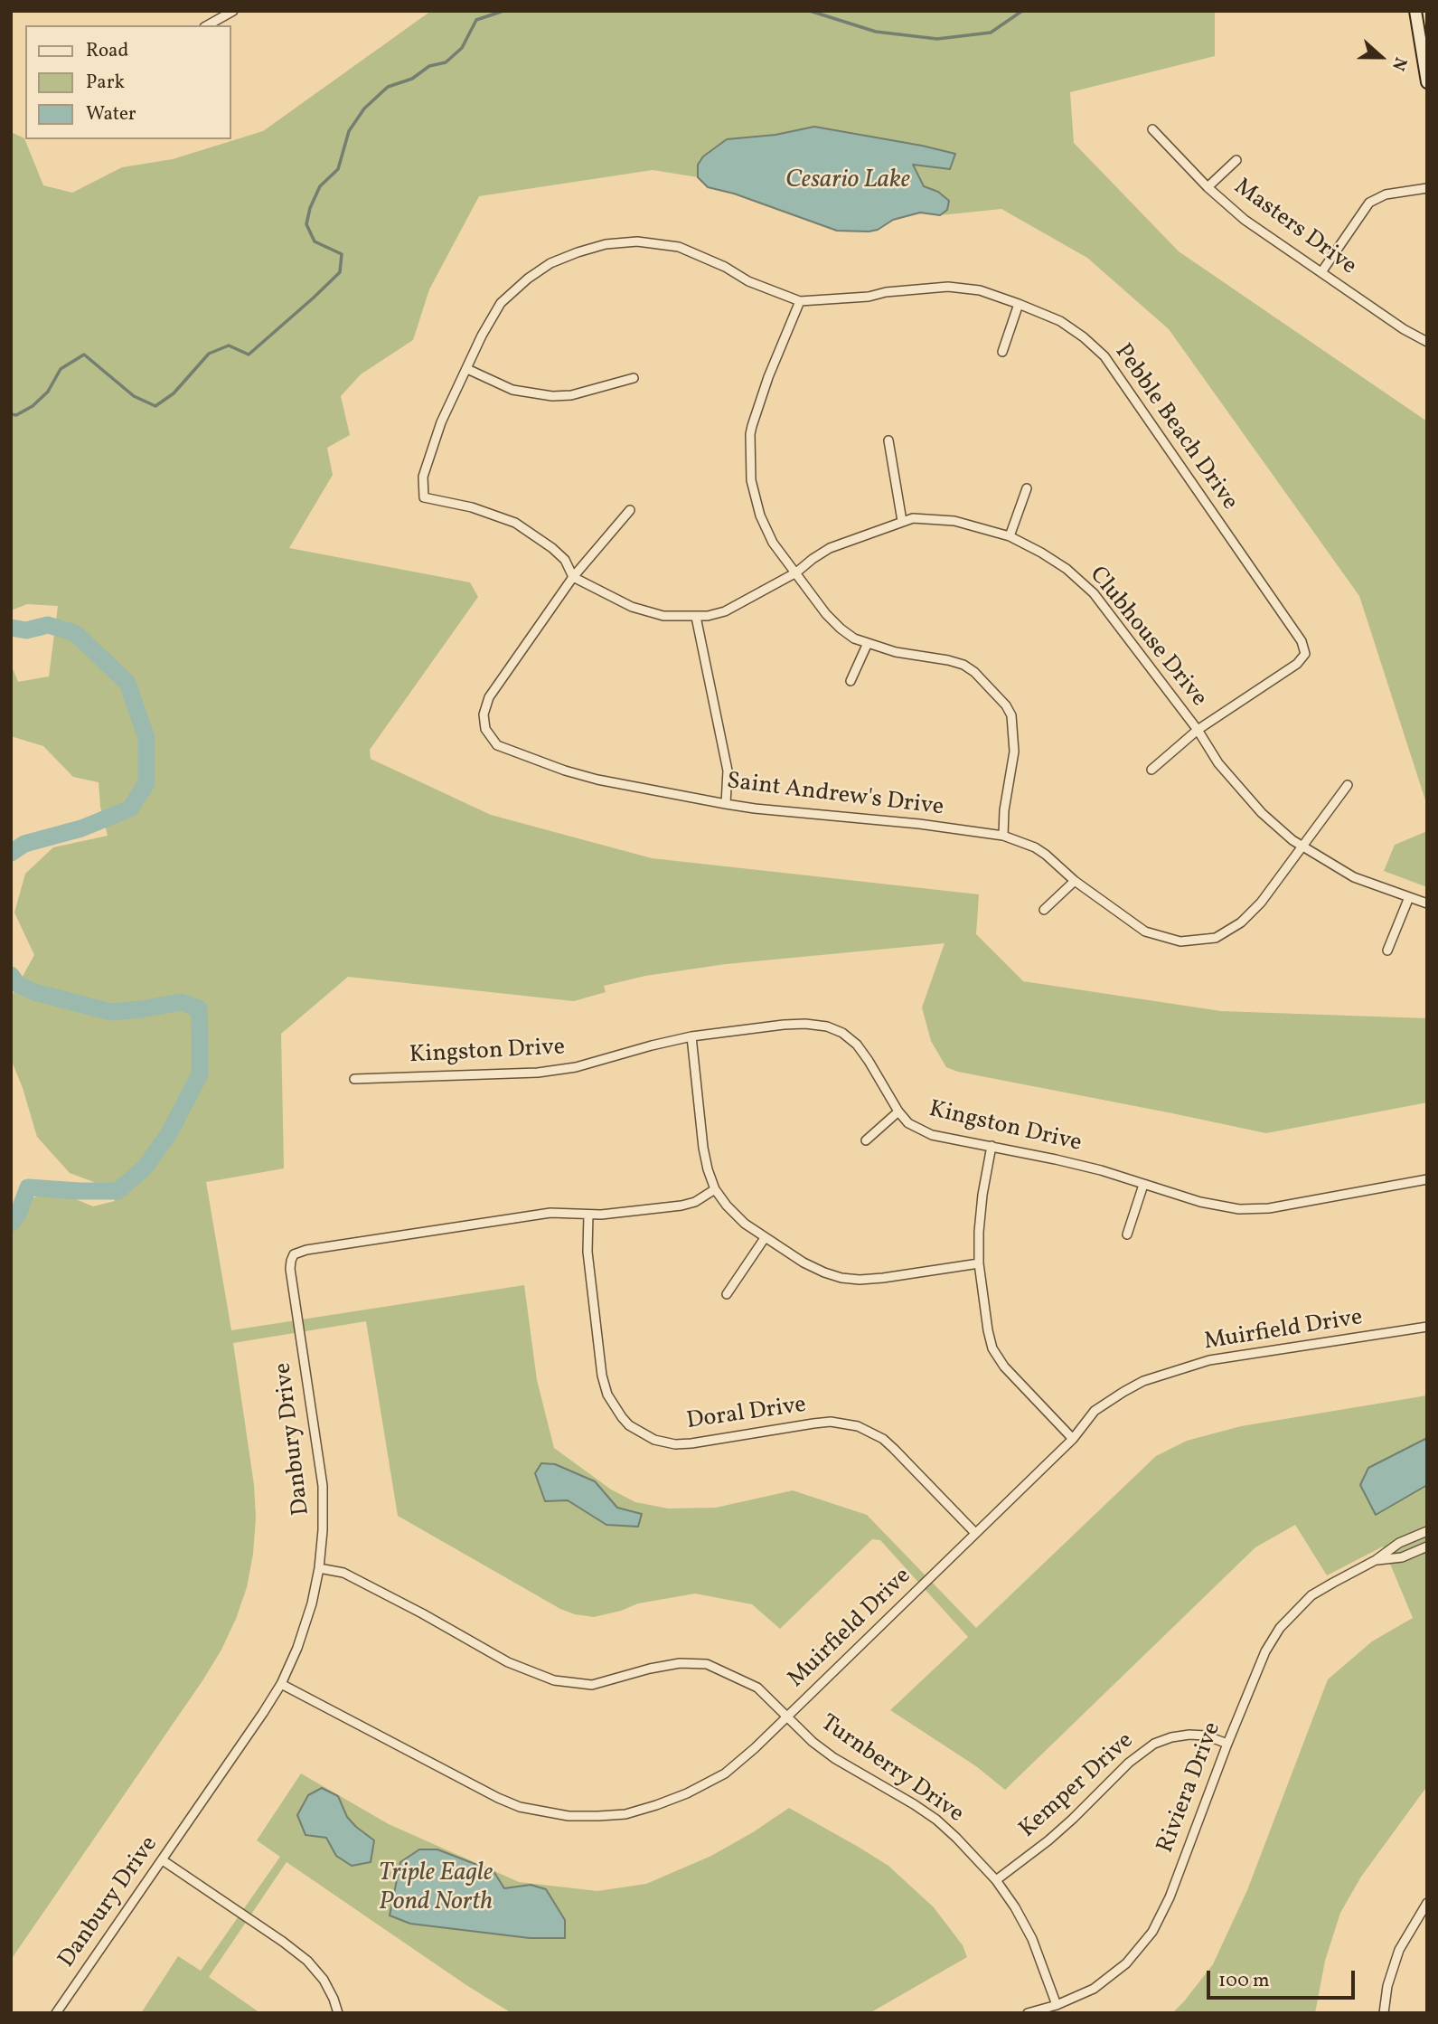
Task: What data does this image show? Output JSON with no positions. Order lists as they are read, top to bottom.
{
  "streets": {
    "street": [
      "Masters Drive",
      "Pebble Beach Drive",
      "Clubhouse Drive",
      "Saint Andrew's Drive",
      "Kingston Drive",
      "Muirfield Drive",
      "Doral Drive",
      "Danbury Drive",
      "Turnberry Drive",
      "Kemper Drive",
      "Riviera Drive"
    ]
  },
  "crossings": [
    ["Pebble Beach Drive", "Clubhouse Drive"],
    ["Clubhouse Drive", "Saint Andrew's Drive"],
    ["Muirfield Drive", "Doral Drive"],
    ["Muirfield Drive", "Danbury Drive"],
    ["Muirfield Drive", "Turnberry Drive"],
    ["Doral Drive", "Danbury Drive"],
    ["Danbury Drive", "Turnberry Drive"],
    ["Turnberry Drive", "Kemper Drive"],
    ["Turnberry Drive", "Riviera Drive"],
    ["Kemper Drive", "Riviera Drive"]
  ],
  "water": ["Cesario Lake", "Triple Eagle Pond North"],
  "legend": ["Road", "Park", "Water"],
  "scale_bar": "100 m",
  "north": "right"
}
